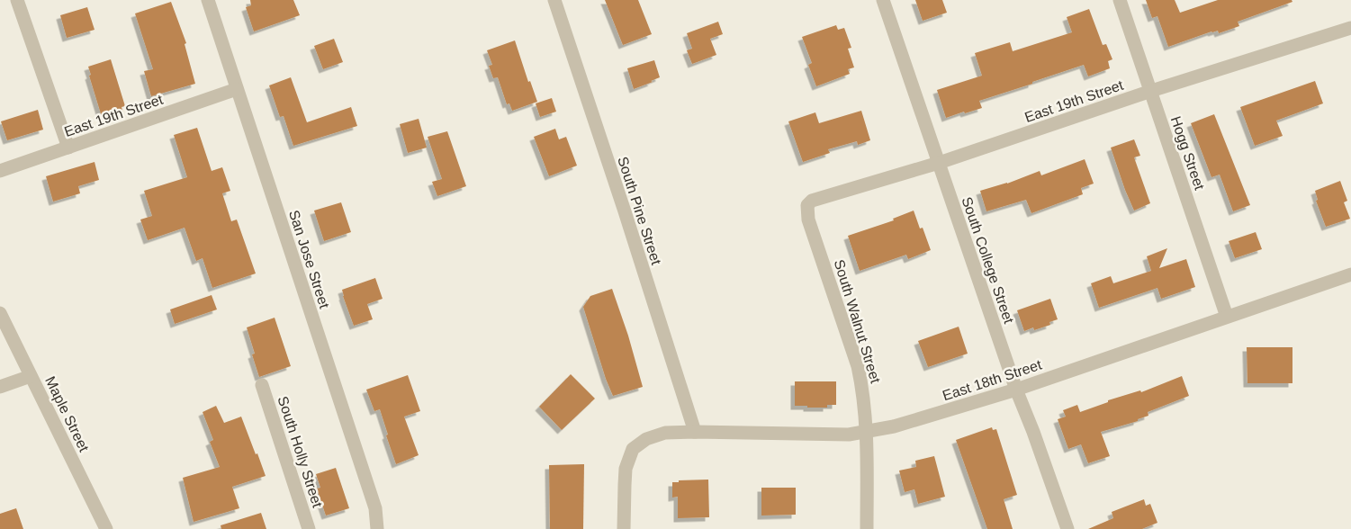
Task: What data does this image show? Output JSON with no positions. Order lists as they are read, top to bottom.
{
  "streets": {
    "street": [
      "East 19th Street",
      "Hogg Street",
      "South Pine Street",
      "San Jose Street",
      "South College Street",
      "South Walnut Street",
      "East 18th Street",
      "Maple Street",
      "South Holly Street"
    ]
  },
  "crossings": [
    ["East 19th Street", "Hogg Street"],
    ["East 19th Street", "San Jose Street"],
    ["East 19th Street", "South College Street"],
    ["East 19th Street", "South Walnut Street"],
    ["Hogg Street", "East 18th Street"],
    ["South Pine Street", "East 18th Street"],
    ["South College Street", "East 18th Street"],
    ["South Walnut Street", "East 18th Street"]
  ]
}
